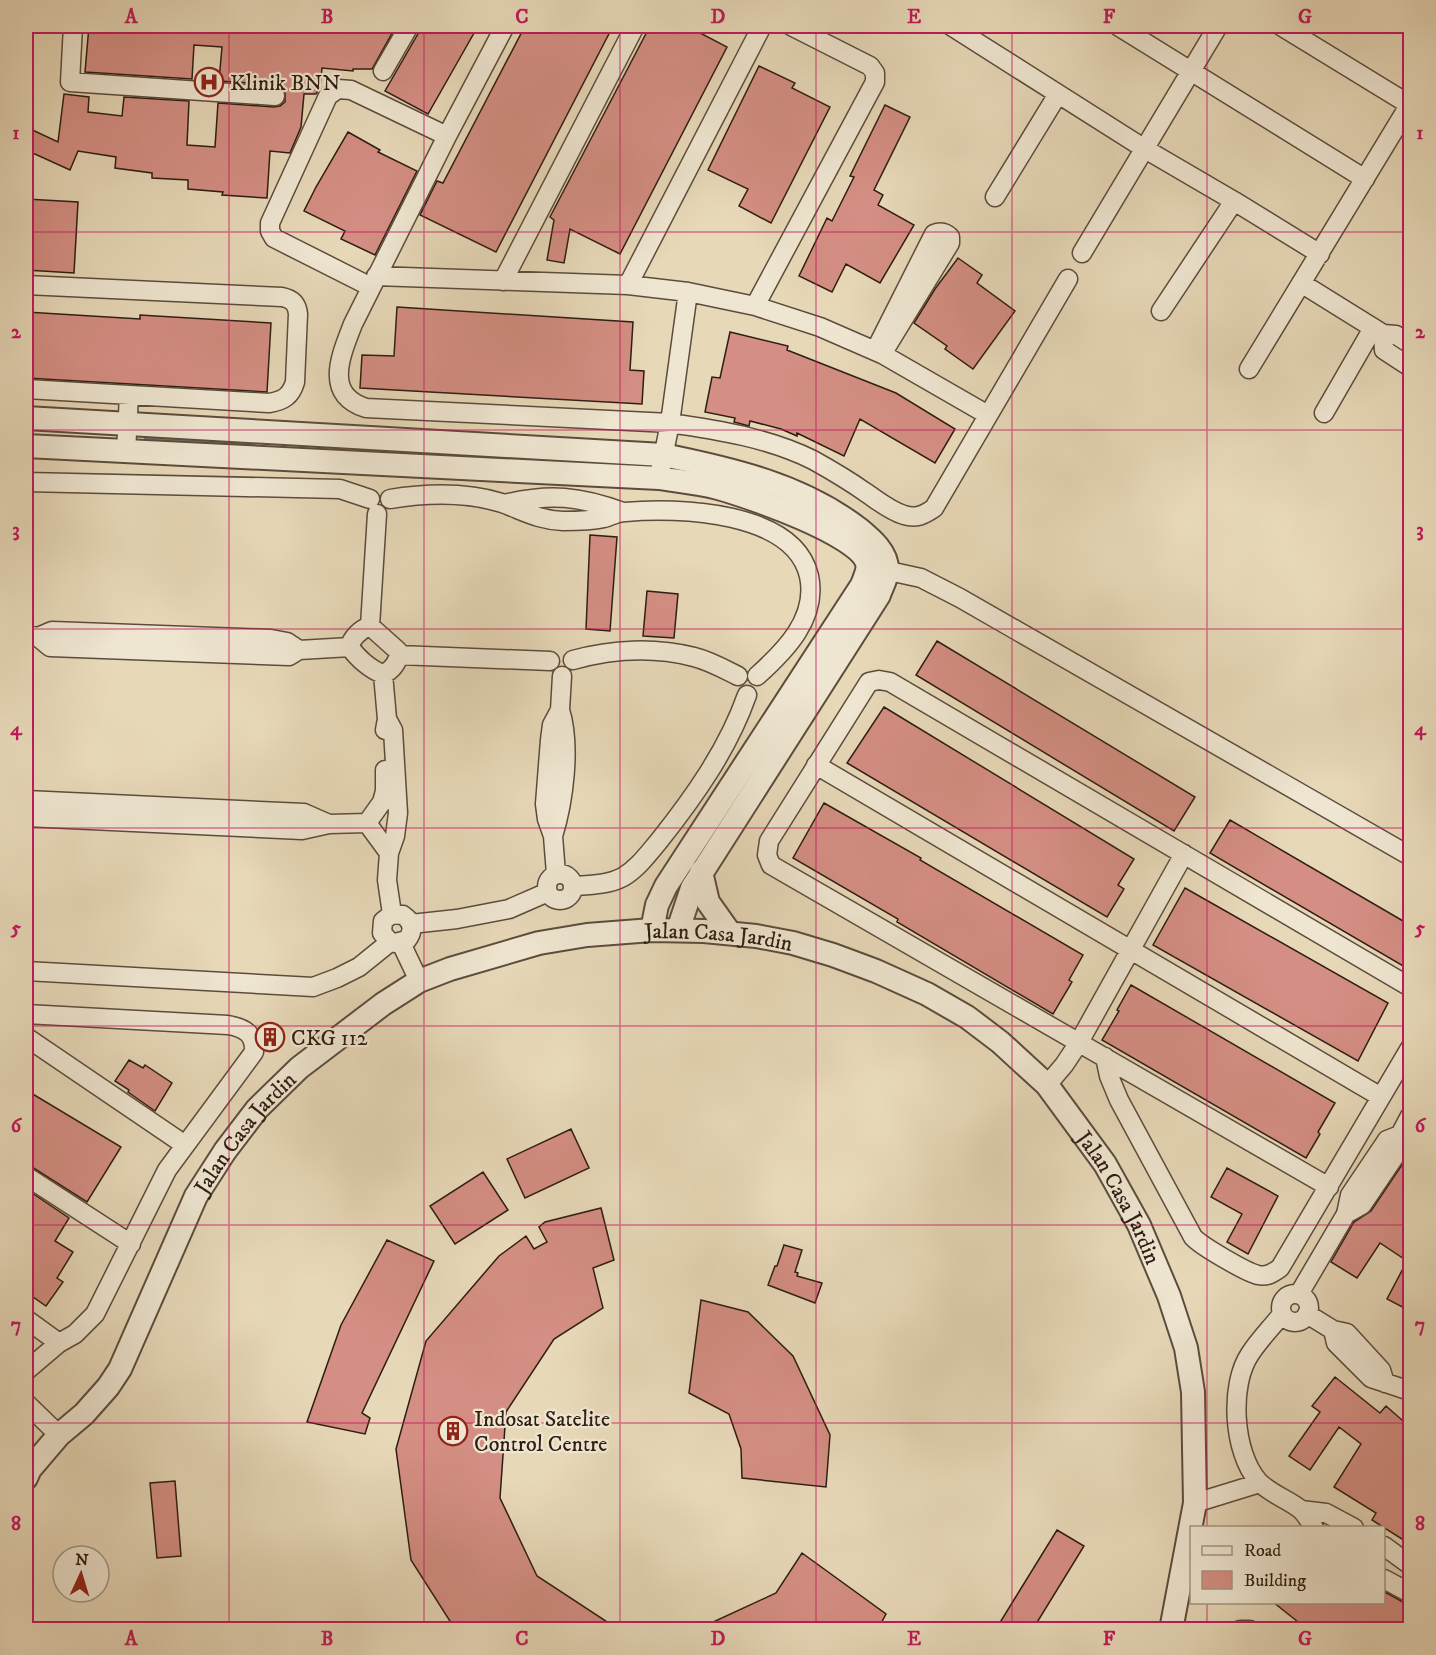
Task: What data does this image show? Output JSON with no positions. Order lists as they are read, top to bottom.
{
  "streets": {
    "street": ["Jalan Casa Jardin"]
  },
  "places": {
    "hospital": ["Klinik BNN"],
    "building": ["CKG 112", "Indosat Satelite Control Centre"]
  },
  "legend": ["Road", "Building"],
  "north": "top",
  "grid": {
    "columns": [
      "A",
      "B",
      "C",
      "D",
      "E",
      "F",
      "G"
    ],
    "rows": [
      "1",
      "2",
      "3",
      "4",
      "5",
      "6",
      "7",
      "8"
    ]
  }
}
